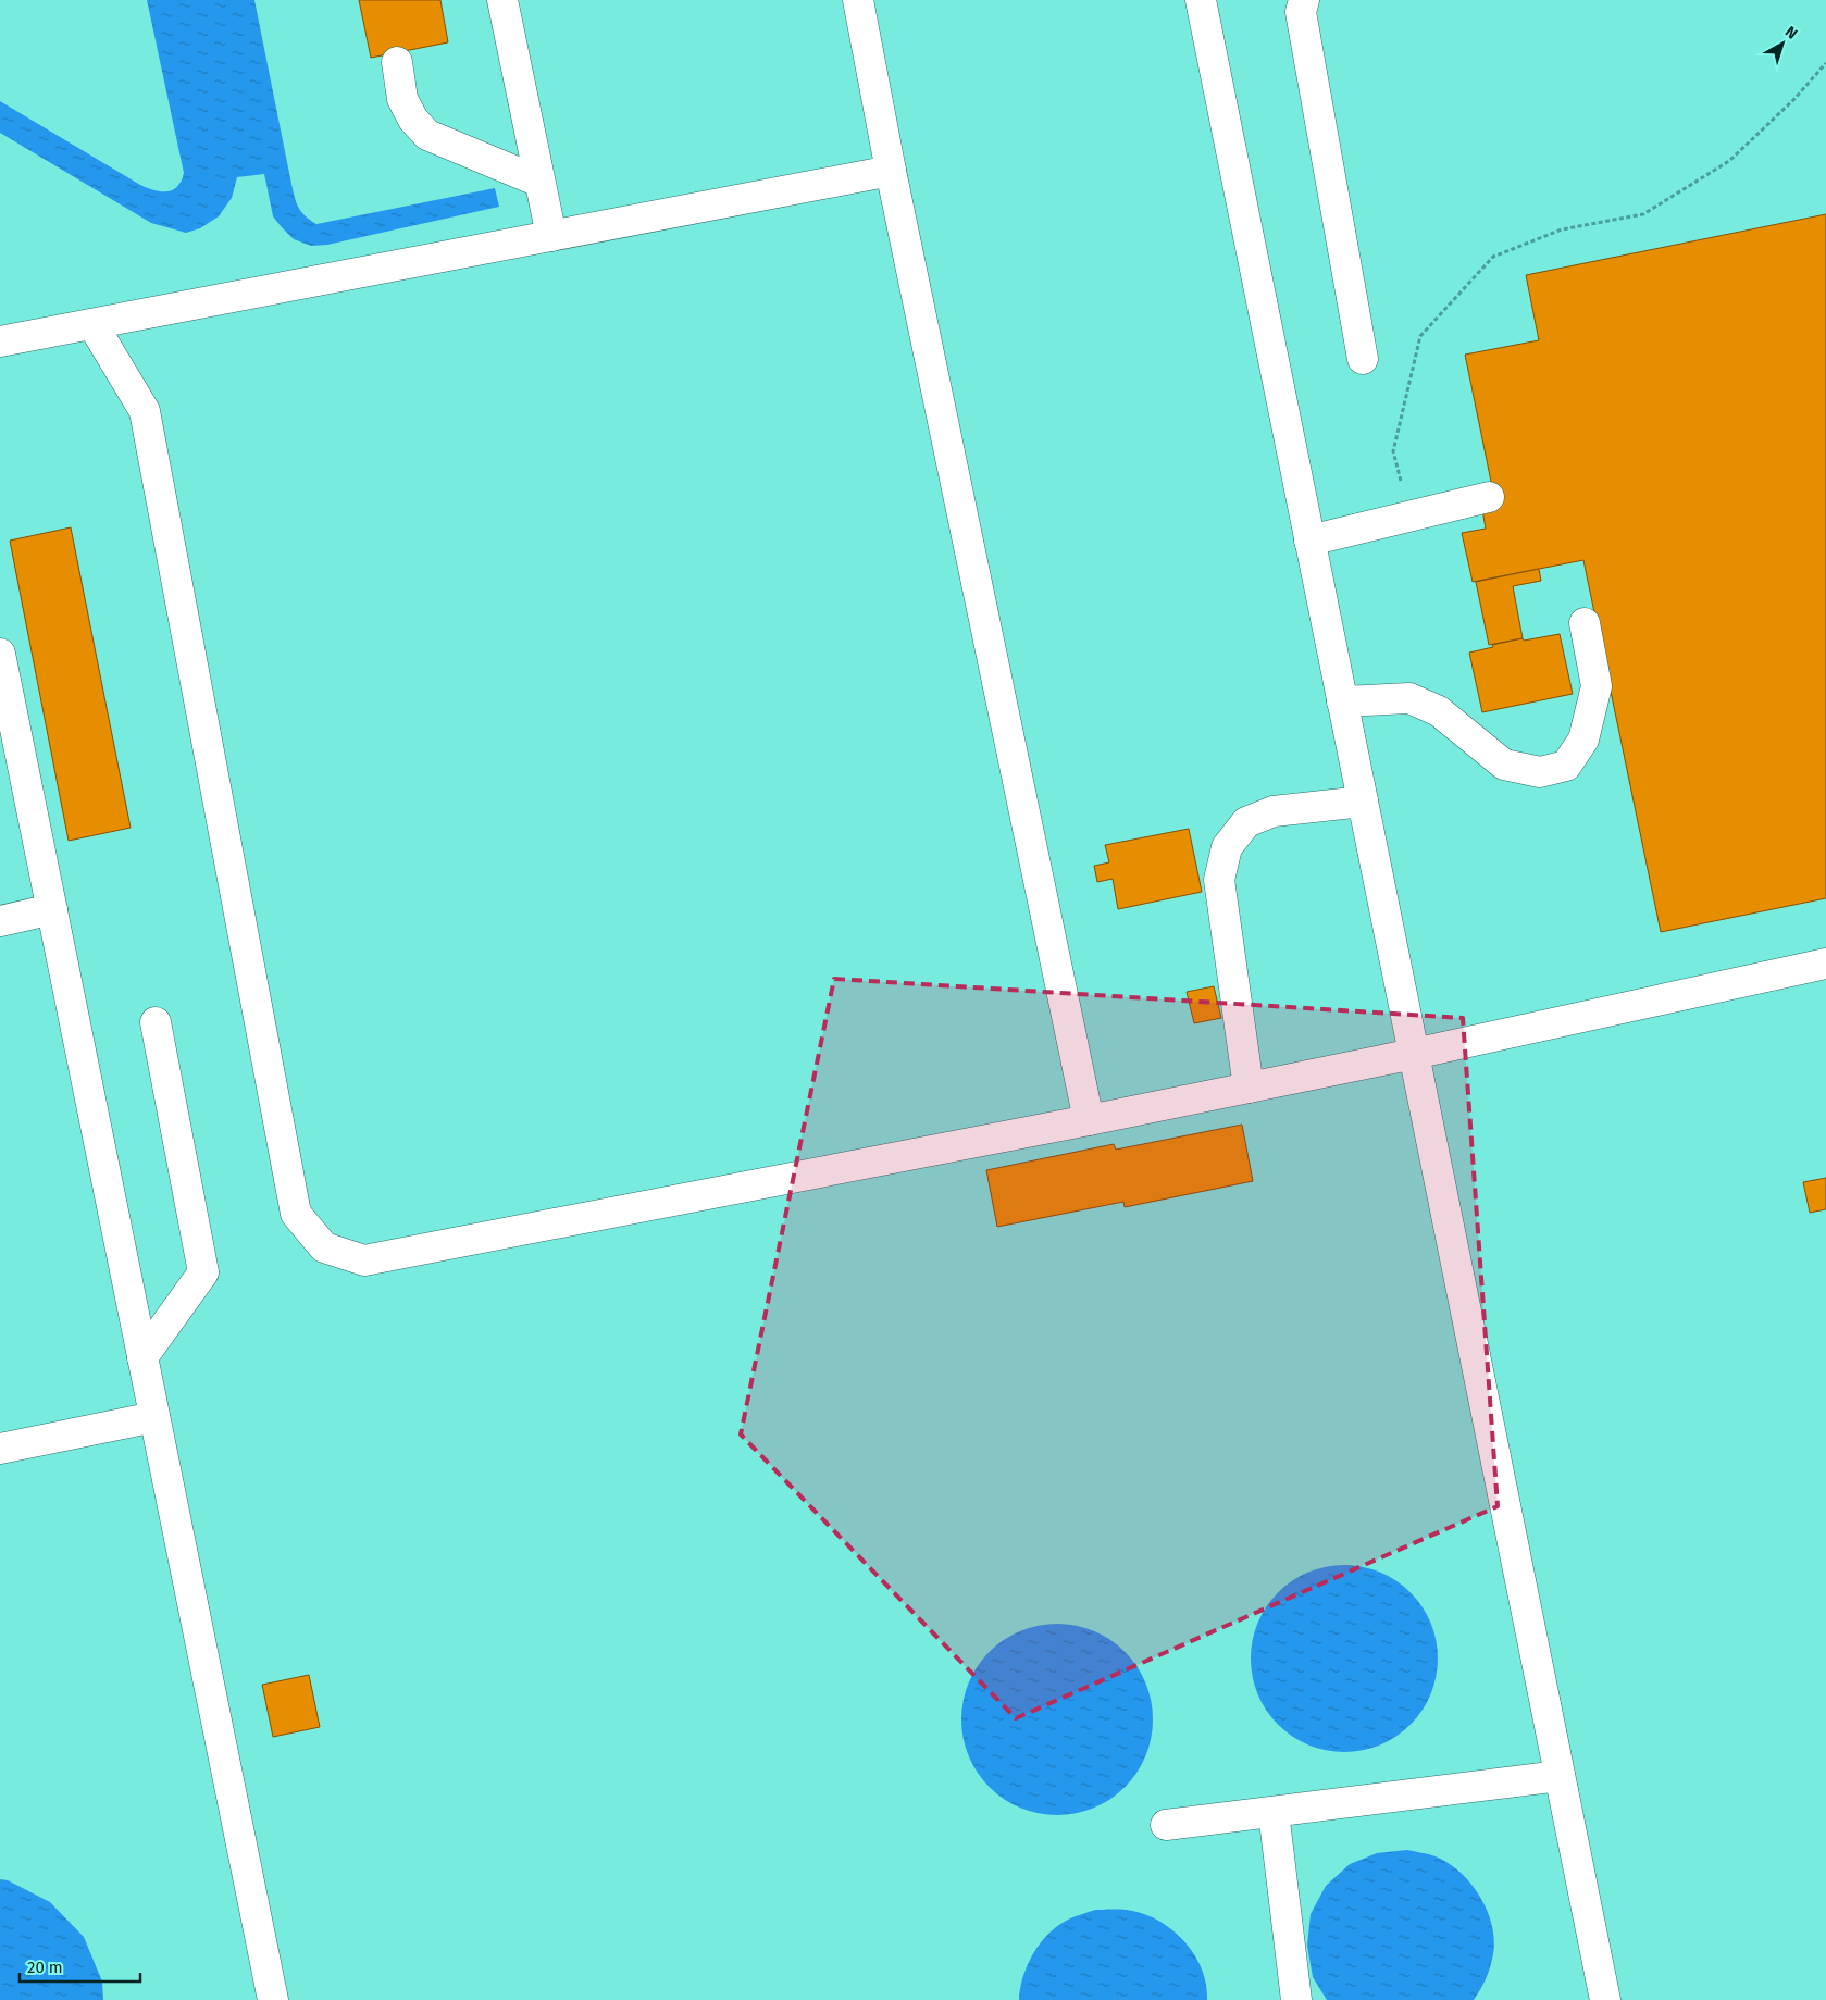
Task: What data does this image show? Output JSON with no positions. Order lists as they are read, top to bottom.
{
  "scale_bar": "20 m",
  "north": "top right"
}
